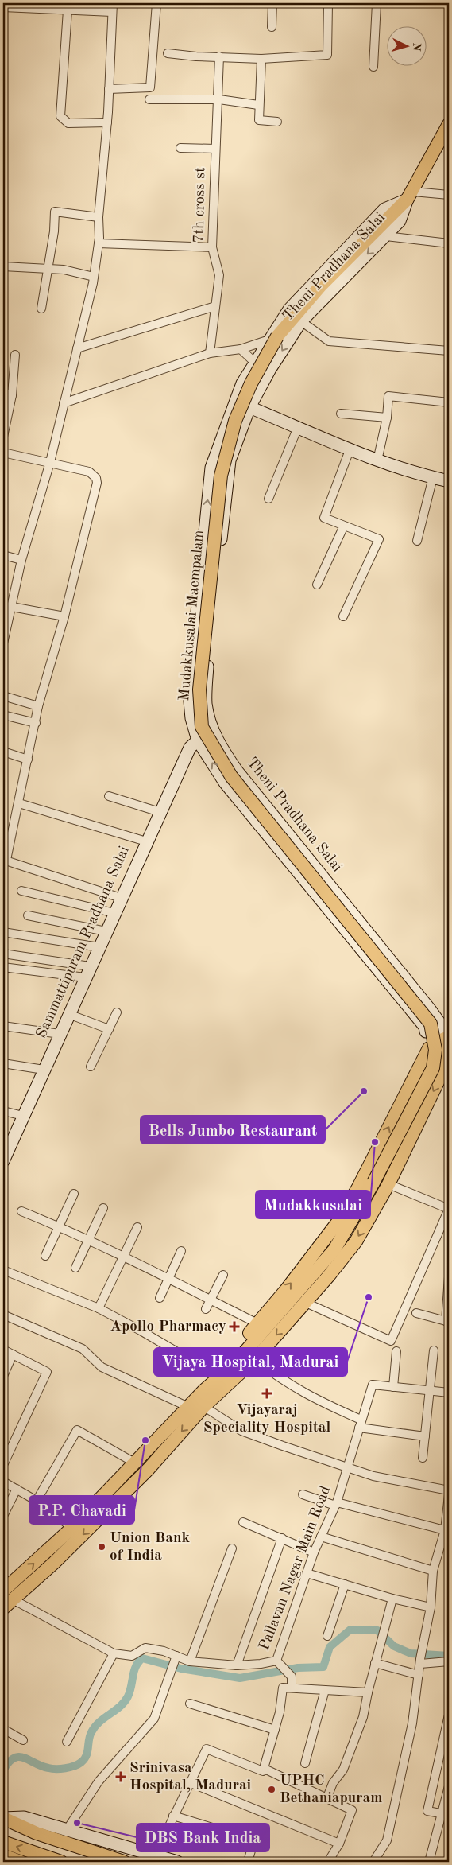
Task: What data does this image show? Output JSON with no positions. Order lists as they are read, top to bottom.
{
  "streets": {
    "main road": ["Theni Pradhana Salai", "Mudakkusalai Maempalam", "Sammattipuram Pradhana Salai"],
    "street": ["7th cross st", "Pallavan Nagar Main Road"]
  },
  "crossings": [
    ["Theni Pradhana Salai", "Mudakkusalai Maempalam"]
  ],
  "places": {
    "other": [
      "Bells Jumbo Restaurant",
      "Mudakkusalai",
      "Vijaya Hospital, Madurai",
      "P.P. Chavadi",
      "Union Bank of India",
      "UPHC Bethaniapuram",
      "DBS Bank India"
    ],
    "health": ["Apollo Pharmacy", "Vijayaraj Speciality Hospital", "Srinivasa Hospital, Madurai"]
  },
  "north": "right"
}
